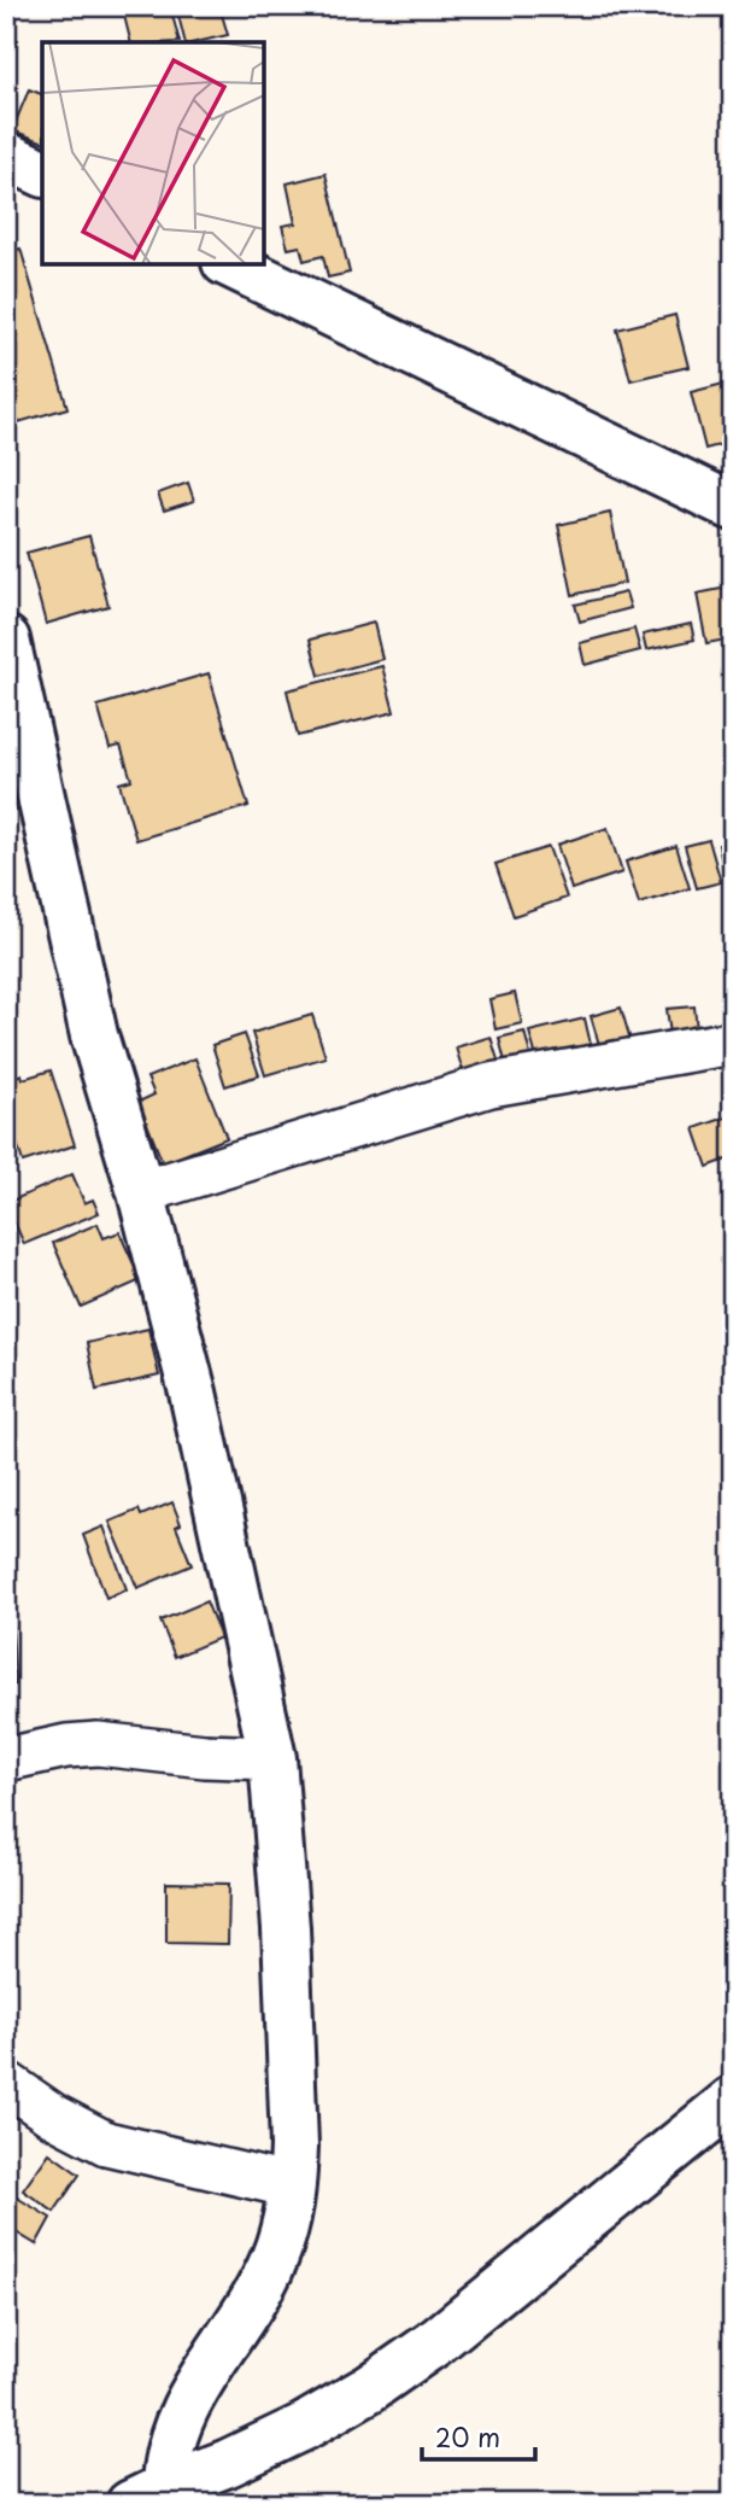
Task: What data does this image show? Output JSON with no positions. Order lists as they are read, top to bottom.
{
  "scale_bar": "20 m"
}
